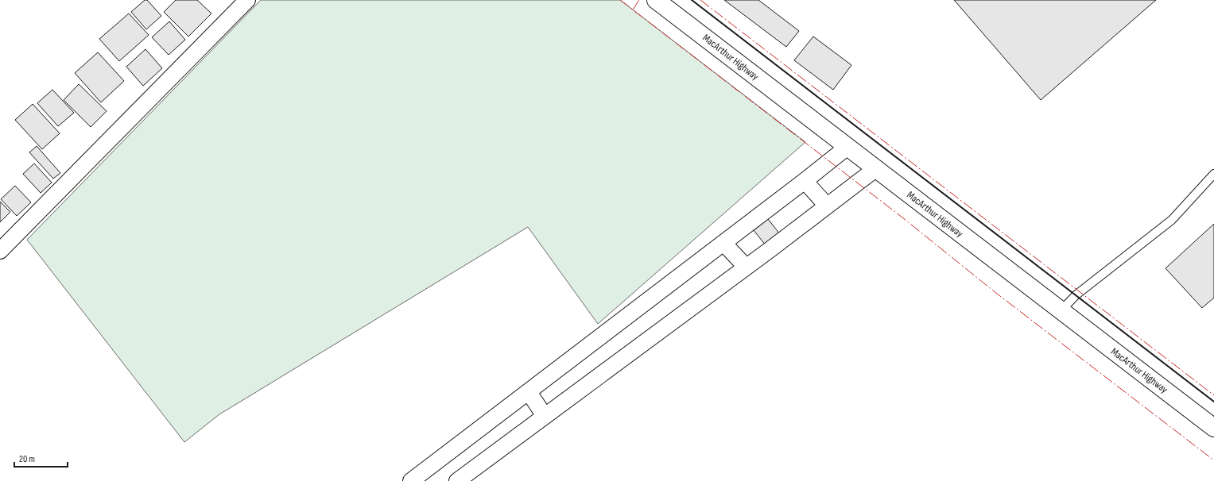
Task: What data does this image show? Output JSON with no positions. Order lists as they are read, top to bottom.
{
  "streets": {
    "highway": ["MacArthur Highway"]
  },
  "scale_bar": "20 m"
}
